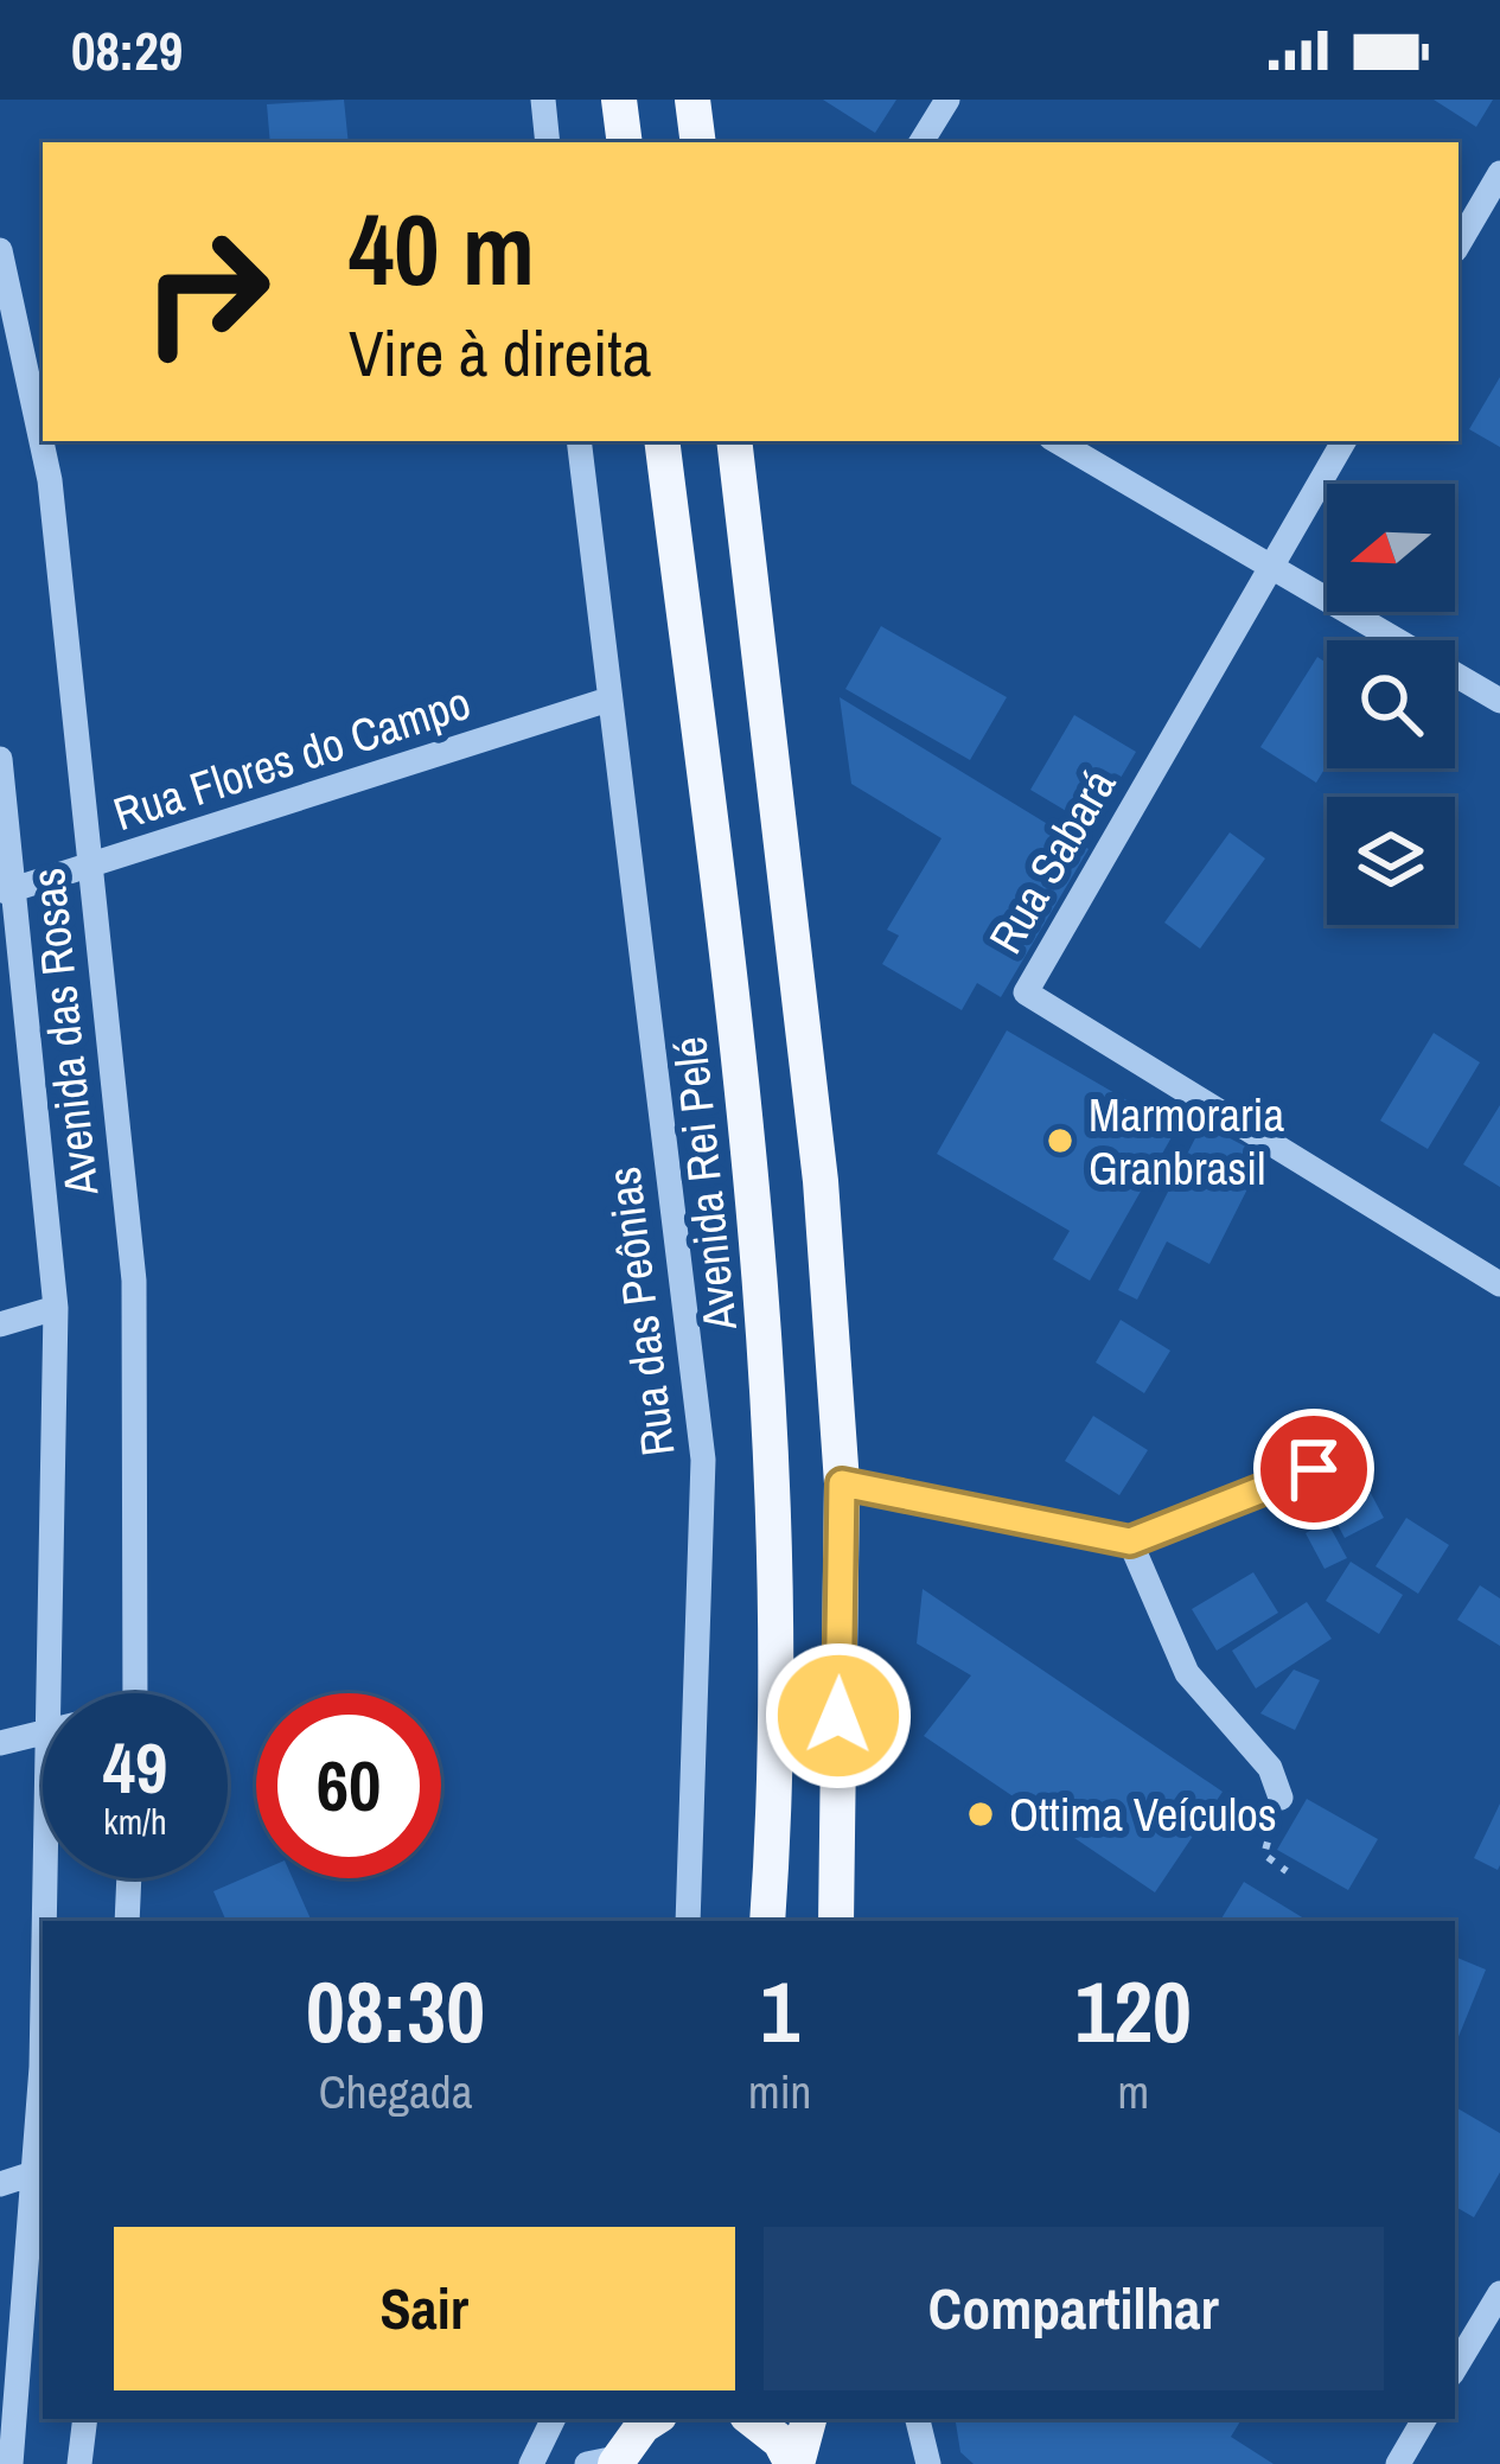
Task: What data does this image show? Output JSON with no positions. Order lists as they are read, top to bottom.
{
  "streets": {
    "main road": ["Avenida Rei Pelé"],
    "street": [
      "Rua Flores do Campo",
      "Rua Sabará",
      "Avenida das Rosas",
      "Rua das Peônias"
    ]
  },
  "crossings": [
    ["Rua Flores do Campo", "Avenida das Rosas"],
    ["Rua Flores do Campo", "Rua das Peônias"]
  ],
  "places": ["Marmoraria Granbrasil", "Ottima Veículos"],
  "north": "left",
  "page": {
    "status": "08:29",
    "turn": ["40 m", "Vire à direita"],
    "speed": "49 km/h",
    "limit": "60",
    "eta": [
      "08:30",
      "Chegada",
      "1",
      "min",
      "120",
      "m"
    ],
    "buttons": ["Sair", "Compartilhar"]
  }
}
